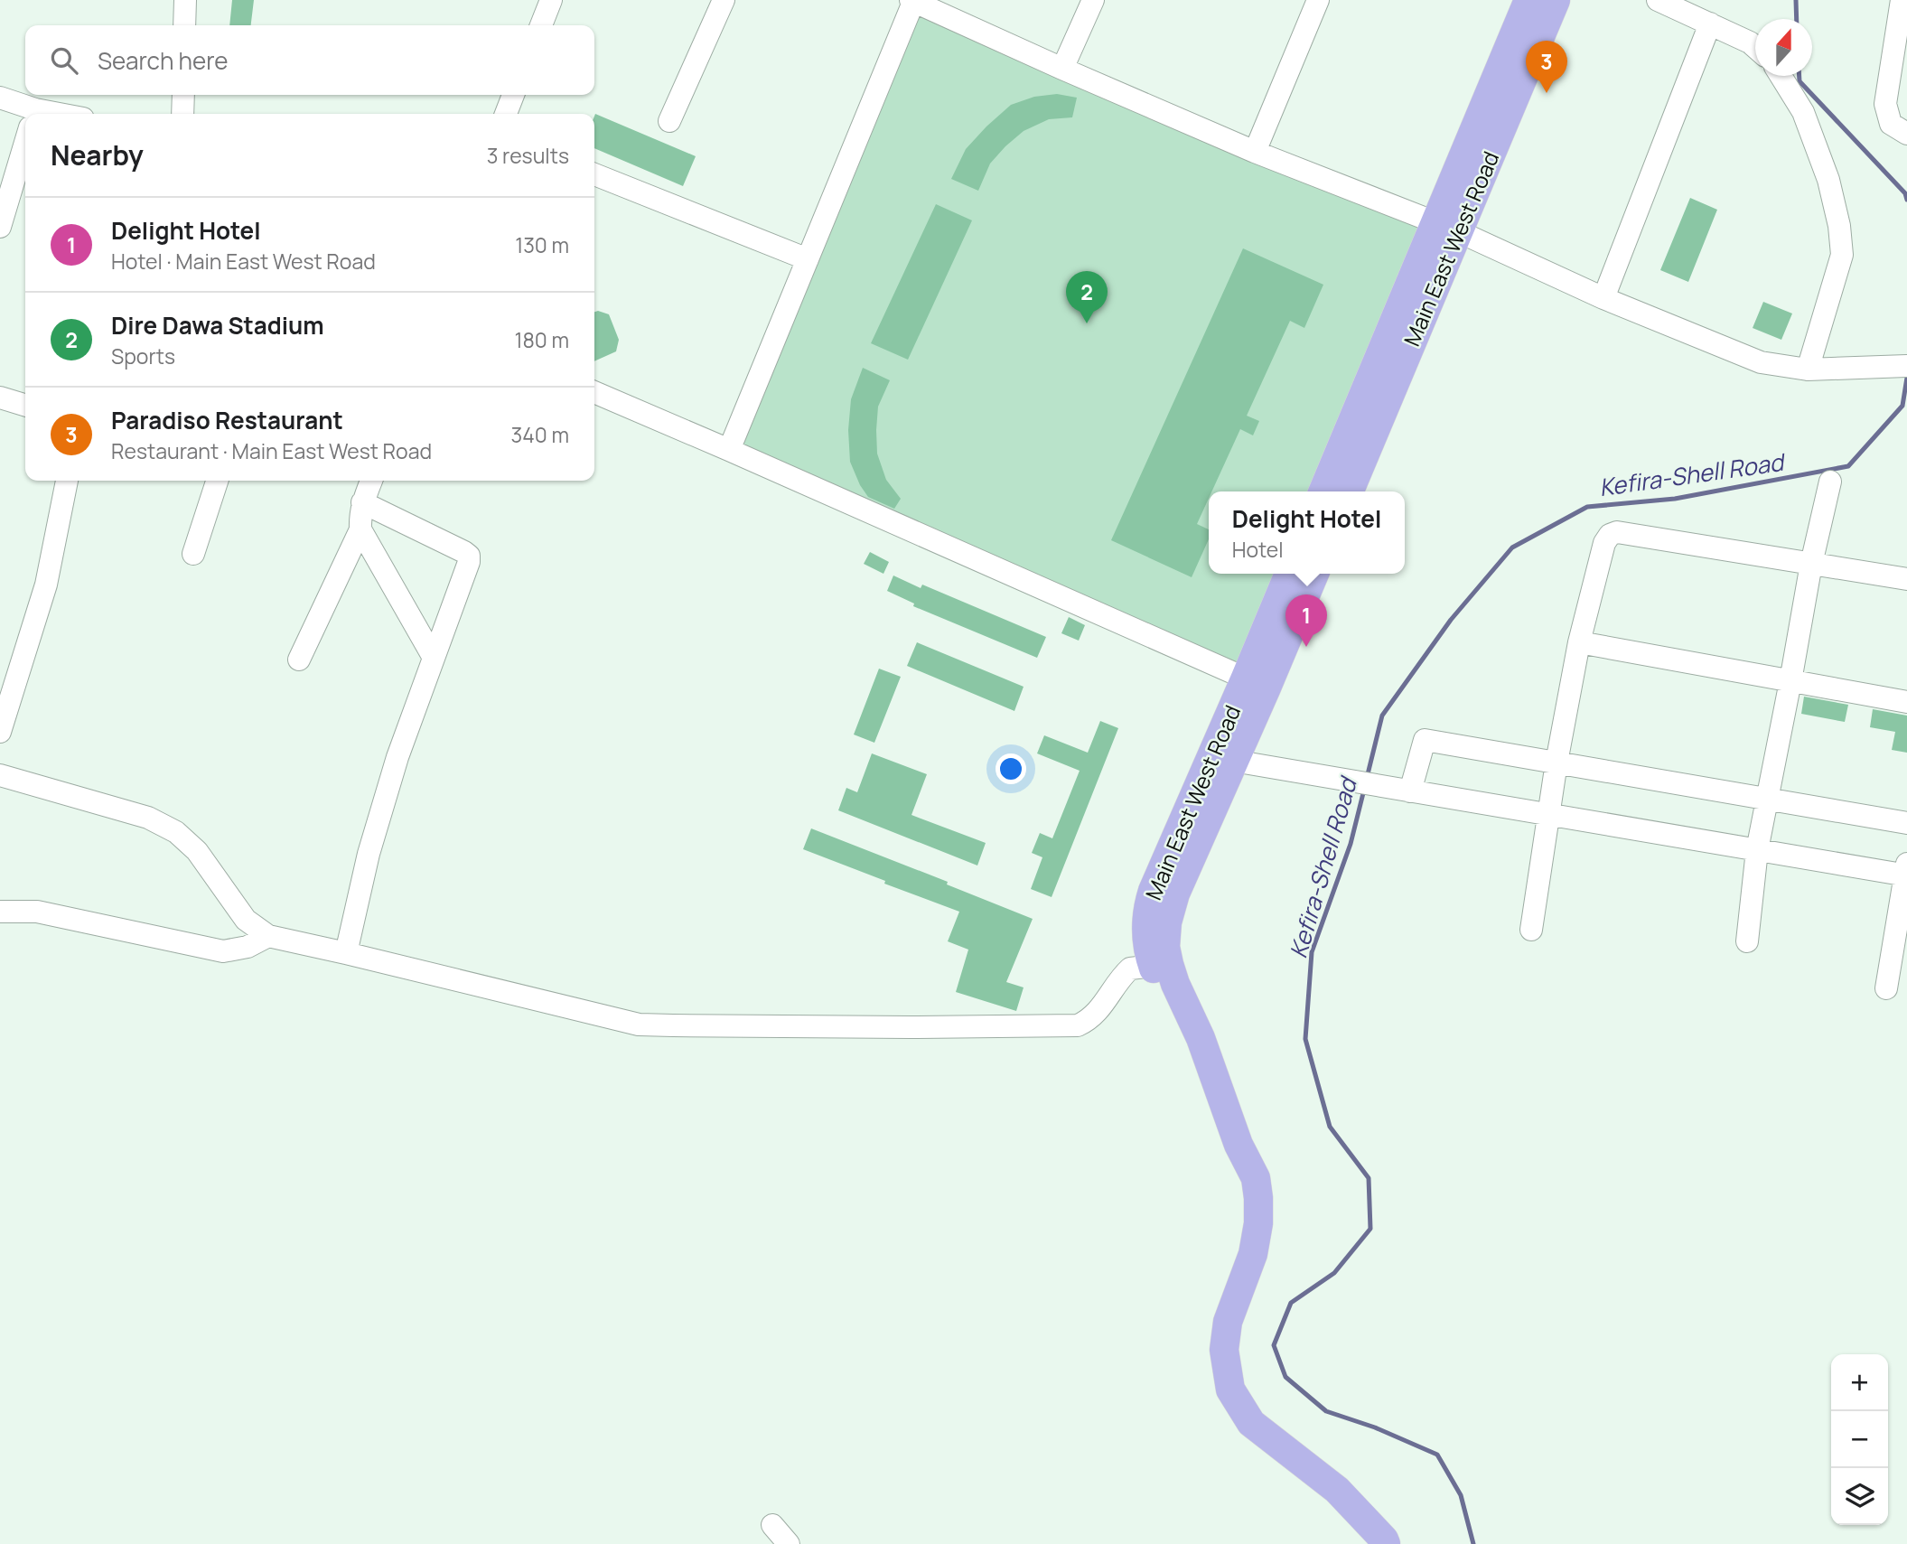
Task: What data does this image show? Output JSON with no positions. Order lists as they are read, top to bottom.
{
  "streets": {
    "main road": ["Main East West Road"]
  },
  "water": ["Kefira-Shell Road"],
  "north": "top",
  "page": {
    "search": "Search here",
    "pins": ["3", "2", "1"],
    "heading": ["Nearby", "3 results"],
    "list": [
      {
        "mark": "1",
        "name": "Delight Hotel",
        "note": "Hotel · Main East West Road",
        "value": "130 m"
      },
      {
        "mark": "2",
        "name": "Dire Dawa Stadium",
        "note": "Sports",
        "value": "180 m"
      },
      {
        "mark": "3",
        "name": "Paradiso Restaurant",
        "note": "Restaurant · Main East West Road",
        "value": "340 m"
      }
    ],
    "popup": ["Delight Hotel", "Hotel"],
    "map_buttons": ["+", "−"]
  }
}
